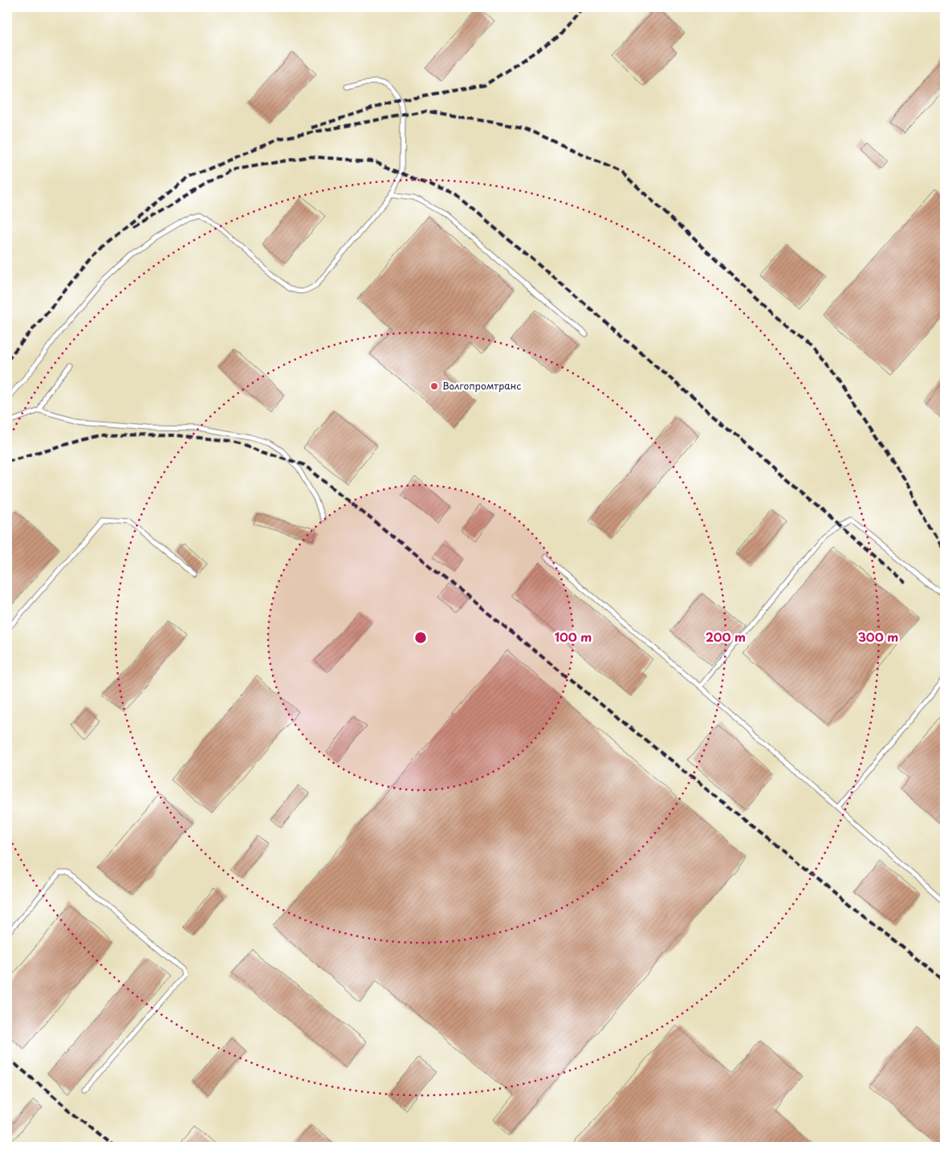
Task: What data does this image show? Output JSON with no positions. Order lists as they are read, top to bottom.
{
  "places": ["Волгопромтранс"],
  "rings": ["100 m", "200 m", "300 m"]
}
